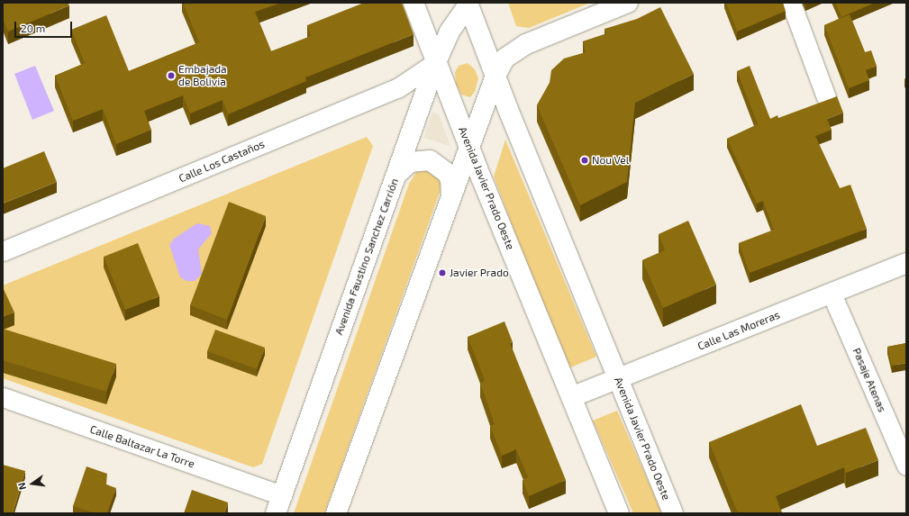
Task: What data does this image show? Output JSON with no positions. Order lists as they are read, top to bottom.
{
  "streets": {
    "main road": ["Avenida Javier Prado Oeste", "Avenida Faustino Sanchez Carrión", "Calle Las Moreras"],
    "street": ["Calle Los Castaños", "Pasaje Atenas", "Calle Baltazar La Torre"]
  },
  "crossings": [
    ["Calle Los Castaños", "Avenida Javier Prado Oeste"],
    ["Calle Los Castaños", "Avenida Faustino Sanchez Carrión"],
    ["Avenida Javier Prado Oeste", "Avenida Faustino Sanchez Carrión"],
    ["Avenida Javier Prado Oeste", "Calle Las Moreras"],
    ["Avenida Faustino Sanchez Carrión", "Calle Baltazar La Torre"],
    ["Calle Las Moreras", "Pasaje Atenas"]
  ],
  "places": ["Embajada de Bolivia", "Nou Vel", "Javier Prado"],
  "scale_bar": "20 m",
  "north": "left"
}
